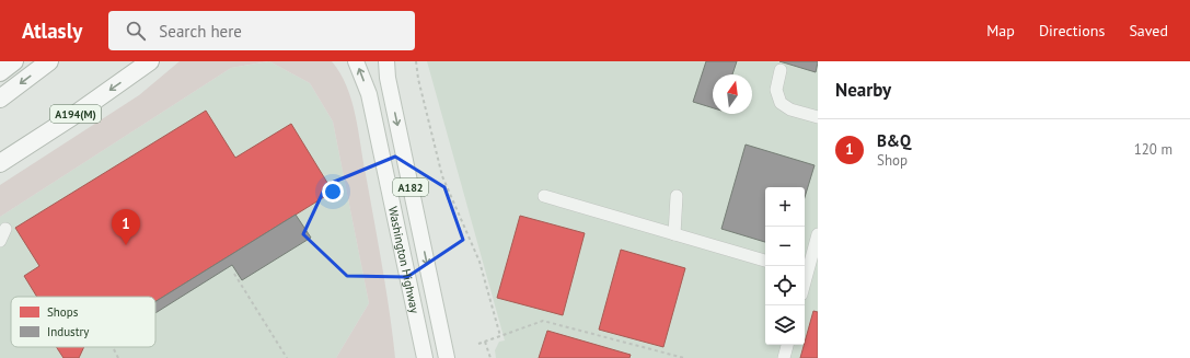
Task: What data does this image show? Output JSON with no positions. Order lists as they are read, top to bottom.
{
  "streets": {
    "highway": ["A194(M)"],
    "main road": ["A182", "Washington Highway"]
  },
  "legend": ["Shops", "Industry"],
  "north": "top",
  "page": {
    "header": "Atlasly",
    "search": "Search here",
    "nav": ["Map", "Directions", "Saved"],
    "heading": "Nearby",
    "list": [
      {
        "mark": "1",
        "name": "B&Q",
        "note": "Shop",
        "value": "120 m"
      }
    ],
    "map_buttons": ["+", "−"],
    "pins": "1"
  }
}
